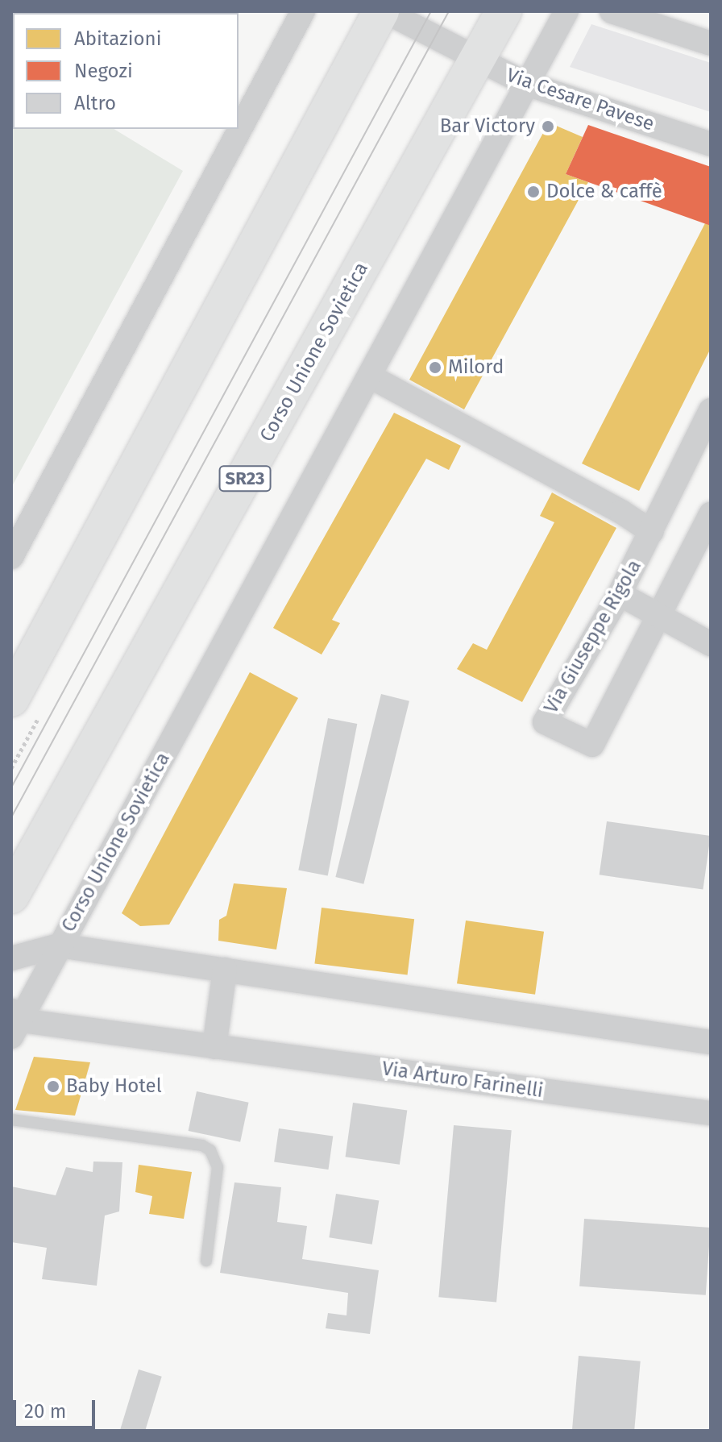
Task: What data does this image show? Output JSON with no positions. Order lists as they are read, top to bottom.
{
  "streets": {
    "main road": ["Corso Unione Sovietica", "SR23"],
    "street": ["Via Cesare Pavese", "Via Giuseppe Rigola", "Via Arturo Farinelli"]
  },
  "crossings": [
    ["Via Cesare Pavese", "Corso Unione Sovietica"],
    ["Corso Unione Sovietica", "Via Arturo Farinelli"]
  ],
  "places": [
    "Bar Victory",
    "Dolce & caffè",
    "Milord",
    "Baby Hotel"
  ],
  "legend": ["Abitazioni", "Negozi", "Altro"],
  "scale_bar": "20 m"
}
